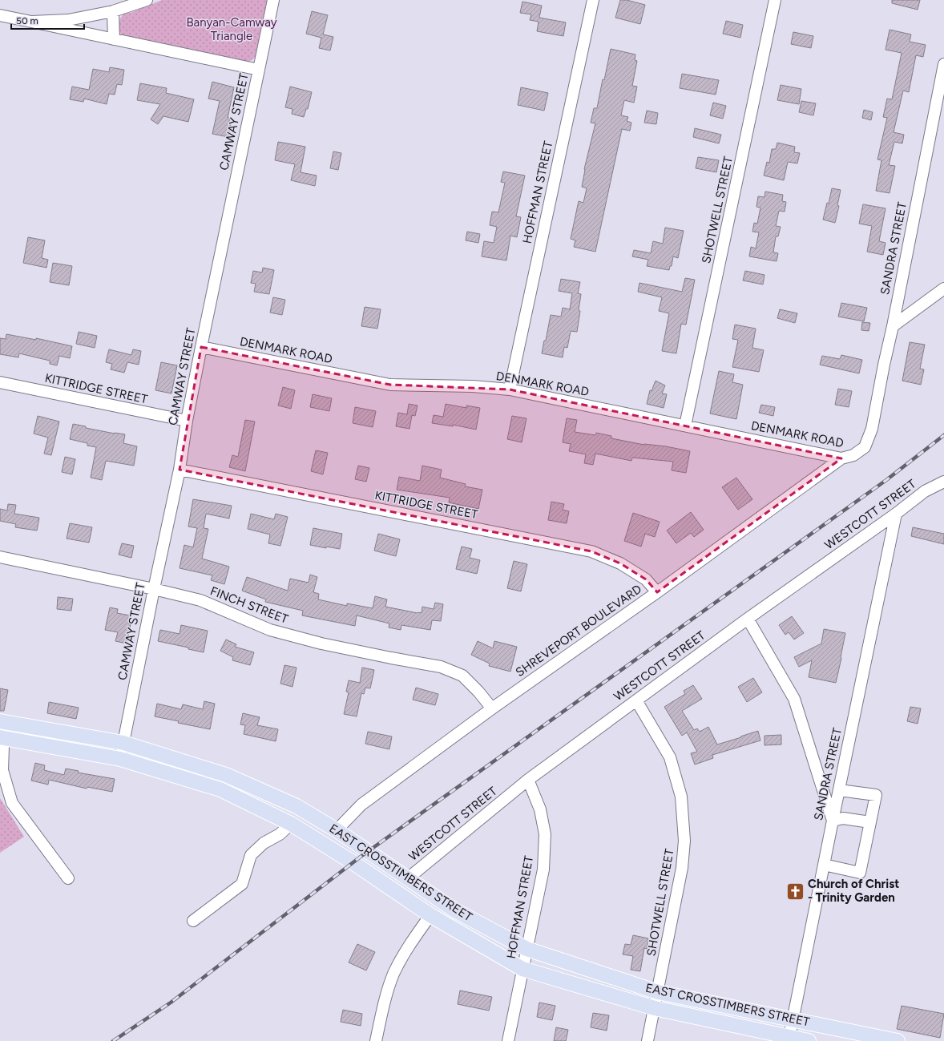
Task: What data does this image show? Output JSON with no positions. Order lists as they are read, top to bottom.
{
  "streets": {
    "main road": ["EAST CROSSTIMBERS STREET"],
    "street": [
      "CAMWAY STREET",
      "HOFFMAN STREET",
      "SHOTWELL STREET",
      "SANDRA STREET",
      "DENMARK ROAD",
      "KITTRIDGE STREET",
      "WESTCOTT STREET",
      "FINCH STREET",
      "SHREVEPORT BOULEVARD"
    ]
  },
  "crossings": [
    ["CAMWAY STREET", "DENMARK ROAD"],
    ["CAMWAY STREET", "KITTRIDGE STREET"],
    ["CAMWAY STREET", "FINCH STREET"],
    ["CAMWAY STREET", "EAST CROSSTIMBERS STREET"],
    ["HOFFMAN STREET", "DENMARK ROAD"],
    ["HOFFMAN STREET", "WESTCOTT STREET"],
    ["HOFFMAN STREET", "EAST CROSSTIMBERS STREET"],
    ["SHOTWELL STREET", "DENMARK ROAD"],
    ["SHOTWELL STREET", "WESTCOTT STREET"],
    ["SHOTWELL STREET", "EAST CROSSTIMBERS STREET"],
    ["SANDRA STREET", "DENMARK ROAD"],
    ["SANDRA STREET", "WESTCOTT STREET"],
    ["SANDRA STREET", "EAST CROSSTIMBERS STREET"],
    ["DENMARK ROAD", "SHREVEPORT BOULEVARD"],
    ["KITTRIDGE STREET", "SHREVEPORT BOULEVARD"],
    ["WESTCOTT STREET", "EAST CROSSTIMBERS STREET"],
    ["FINCH STREET", "SHREVEPORT BOULEVARD"],
    ["SHREVEPORT BOULEVARD", "EAST CROSSTIMBERS STREET"]
  ],
  "parks": ["Banyan-Camway Triangle"],
  "places": {
    "church": ["Church of Christ - Trinity Garden"]
  },
  "scale_bar": "50 m"
}
